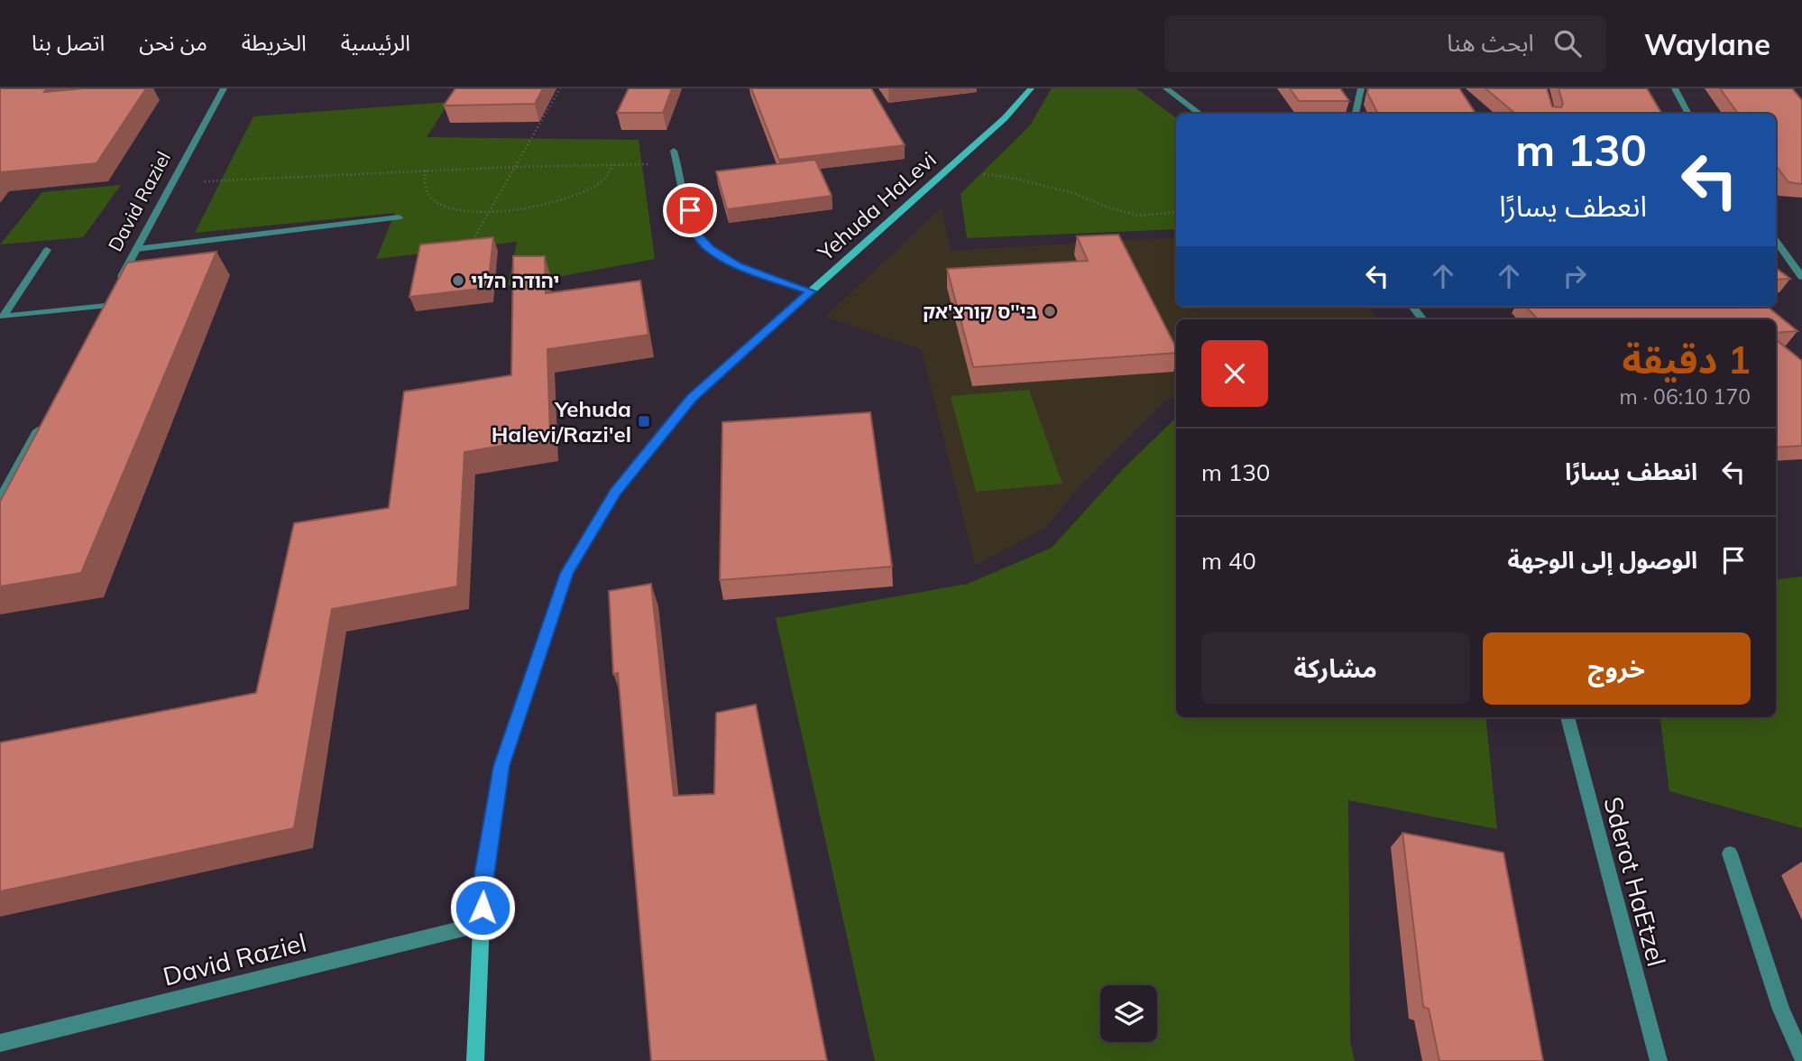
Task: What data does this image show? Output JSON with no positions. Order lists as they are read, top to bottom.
{
  "streets": {
    "street": ["David Raziel", "Yehuda HaLevi", "Sderot HaEtzel"]
  },
  "crossings": [
    ["David Raziel", "Yehuda HaLevi"]
  ],
  "places": {
    "other": ["יהודה הלוי", "בי''ס קורצ'אק"],
    "transit": ["Yehuda Halevi/Razi'el"]
  },
  "page": {
    "header": "Waylane",
    "search": "ابحث هنا",
    "nav": [
      "الرئيسية",
      "الخريطة",
      "من نحن",
      "اتصل بنا"
    ],
    "turn": ["130 m", "انعطف يسارًا"],
    "heading": ["1 دقيقة", "170 m · 06:10"],
    "list": [
      {
        "name": "انعطف يسارًا",
        "value": "130 m"
      },
      {
        "name": "الوصول إلى الوجهة",
        "value": "40 m"
      }
    ],
    "buttons": ["خروج", "مشاركة"]
  }
}
